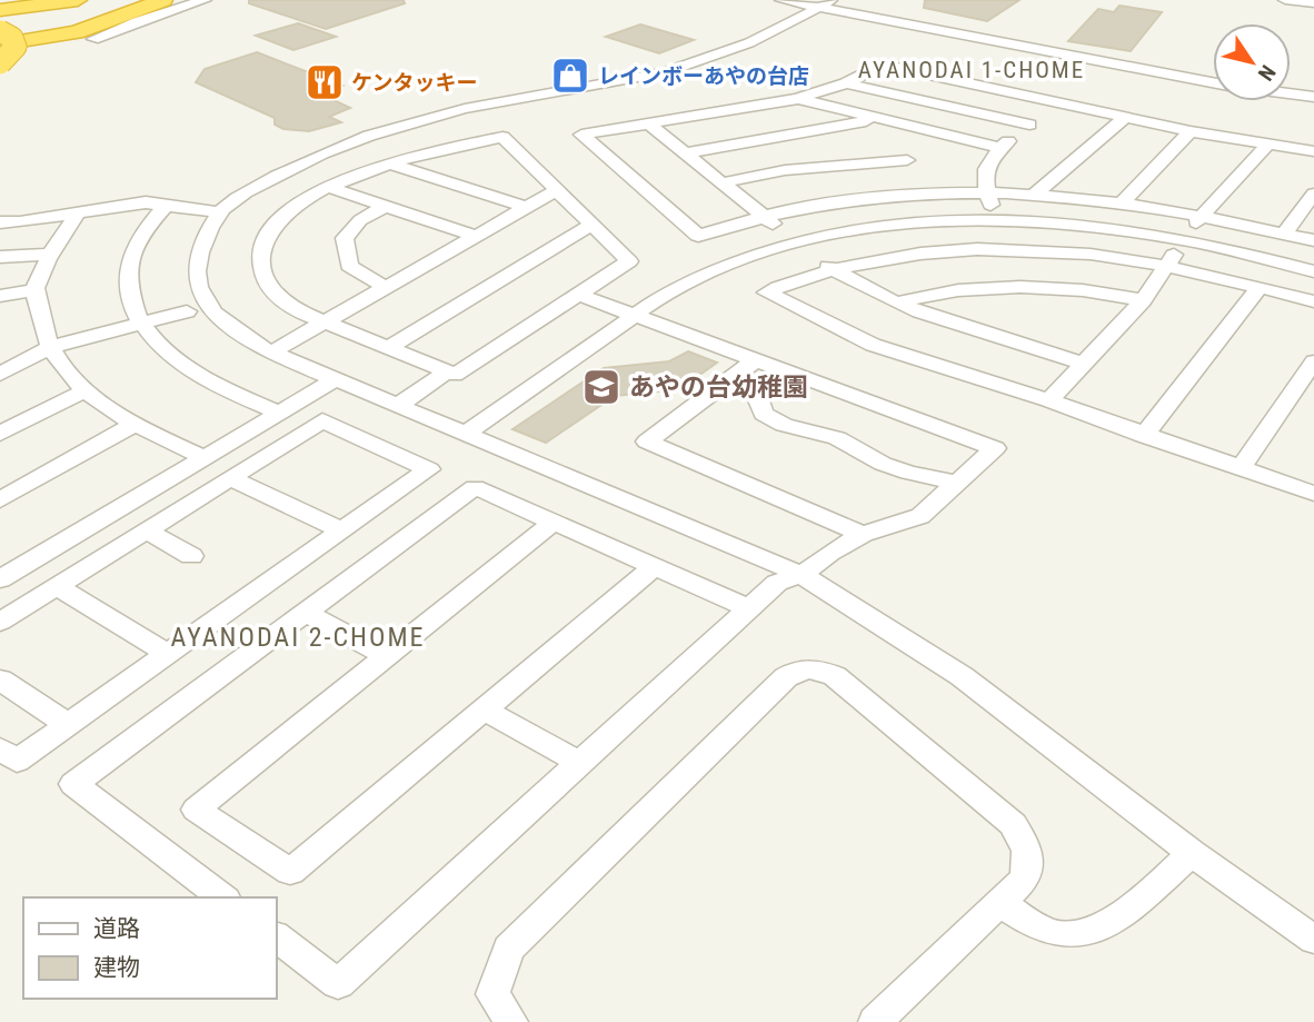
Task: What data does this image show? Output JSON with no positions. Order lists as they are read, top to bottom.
{
  "districts": ["AYANODAI 1-CHOME", "AYANODAI 2-CHOME"],
  "places": {
    "shop": ["レインボーあやの台店"],
    "restaurant": ["ケンタッキー"],
    "school or university": ["あやの台幼稚園"]
  },
  "legend": ["道路", "建物"],
  "north": "bottom right"
}
